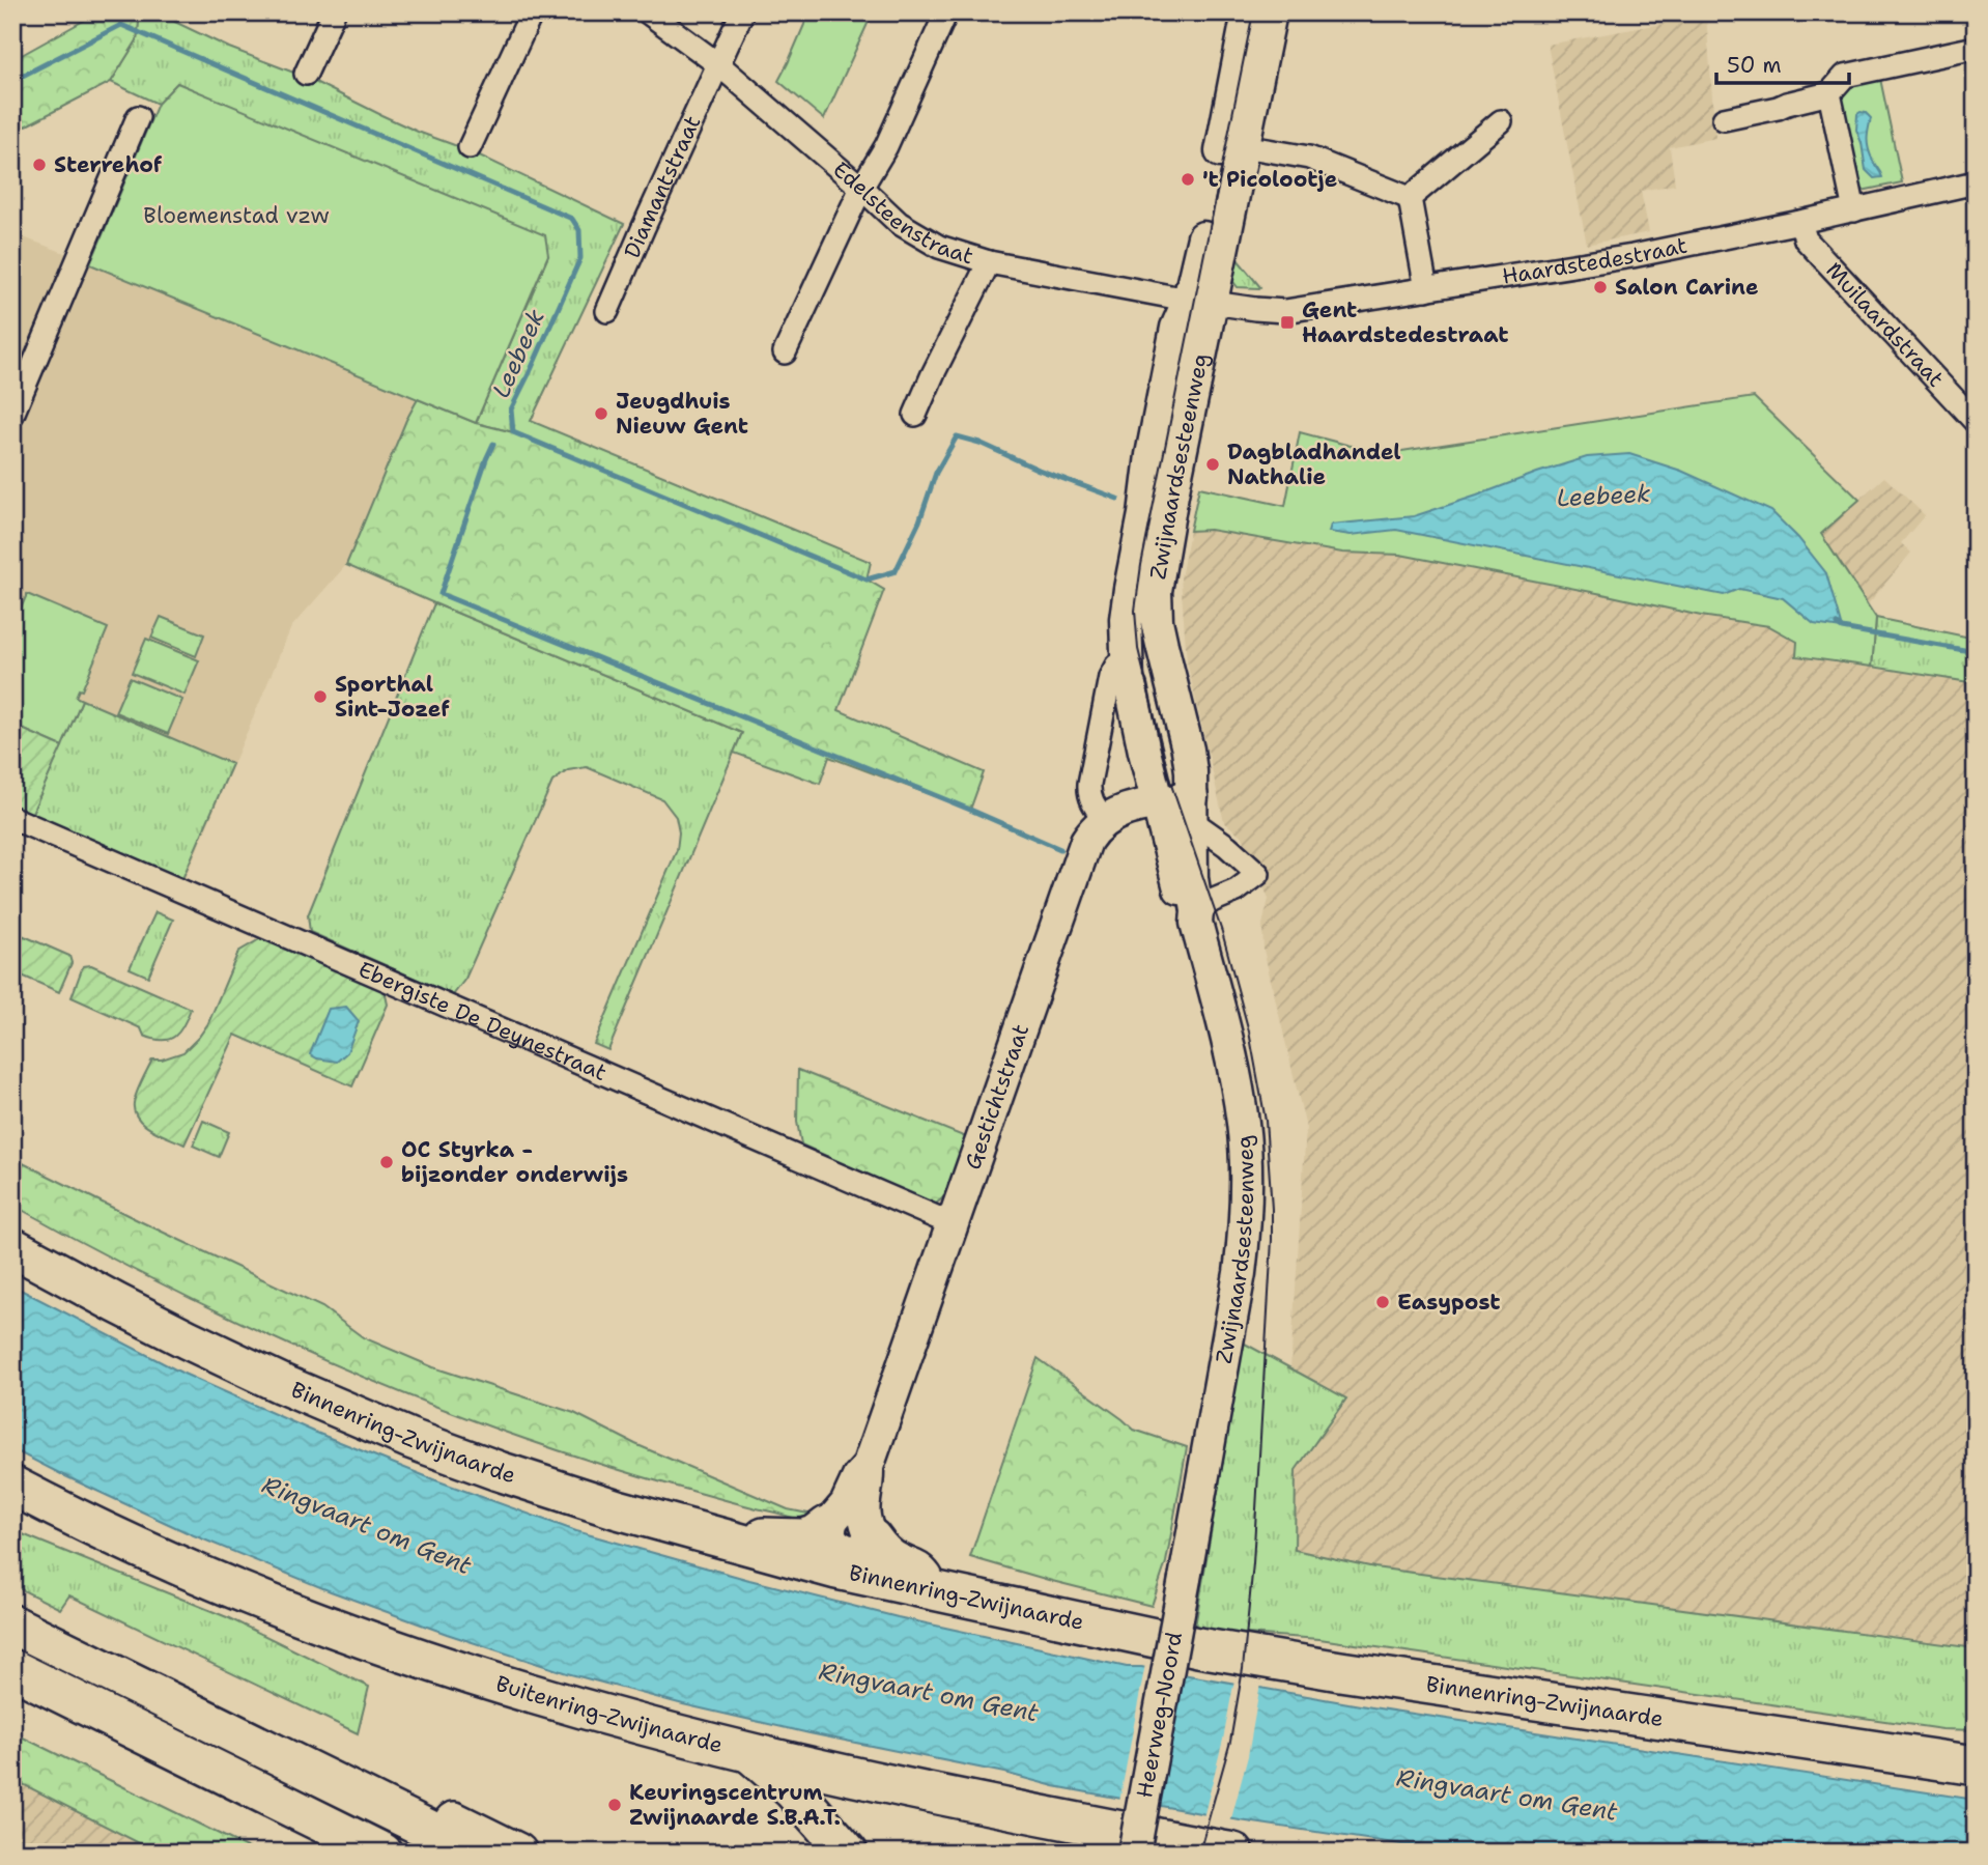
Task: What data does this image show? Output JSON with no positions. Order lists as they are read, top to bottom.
{
  "streets": {
    "highway": ["Binnenring-Zwijnaarde", "Buitenring-Zwijnaarde"],
    "street": [
      "Diamantstraat",
      "Edelsteenstraat",
      "Haardstedestraat",
      "Muilaardstraat",
      "Zwijnaardsesteenweg",
      "Ebergiste De Deynestraat",
      "Gestichtstraat",
      "Heerweg-Noord"
    ]
  },
  "crossings": [
    ["Diamantstraat", "Edelsteenstraat"],
    ["Edelsteenstraat", "Haardstedestraat"],
    ["Edelsteenstraat", "Zwijnaardsesteenweg"],
    ["Haardstedestraat", "Muilaardstraat"],
    ["Haardstedestraat", "Zwijnaardsesteenweg"],
    ["Zwijnaardsesteenweg", "Heerweg-Noord"],
    ["Ebergiste De Deynestraat", "Gestichtstraat"]
  ],
  "water": ["Leebeek", "Ringvaart om Gent"],
  "parks": ["Bloemenstad vzw"],
  "places": {
    "other": [
      "Sterrehof",
      "'t Picolootje",
      "Salon Carine",
      "Jeugdhuis Nieuw Gent",
      "Dagbladhandel Nathalie",
      "Sporthal Sint-Jozef",
      "OC Styrka - bijzonder onderwijs",
      "Easypost",
      "Keuringscentrum Zwijnaarde S.B.A.T."
    ],
    "transit": ["Gent Haardstedestraat"]
  },
  "scale_bar": "50 m"
}
